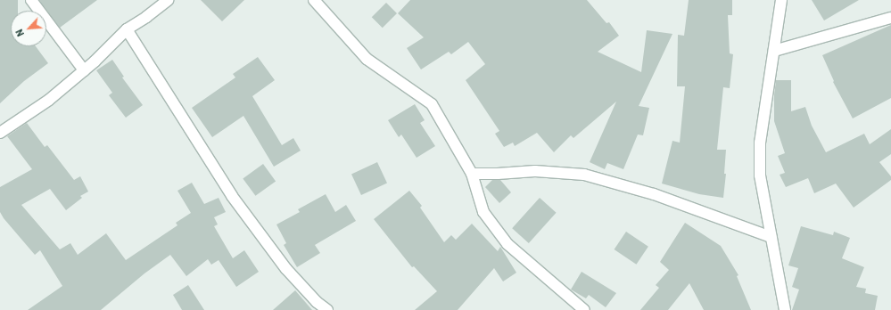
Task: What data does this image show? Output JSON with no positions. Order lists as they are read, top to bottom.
{
  "north": "bottom left"
}
